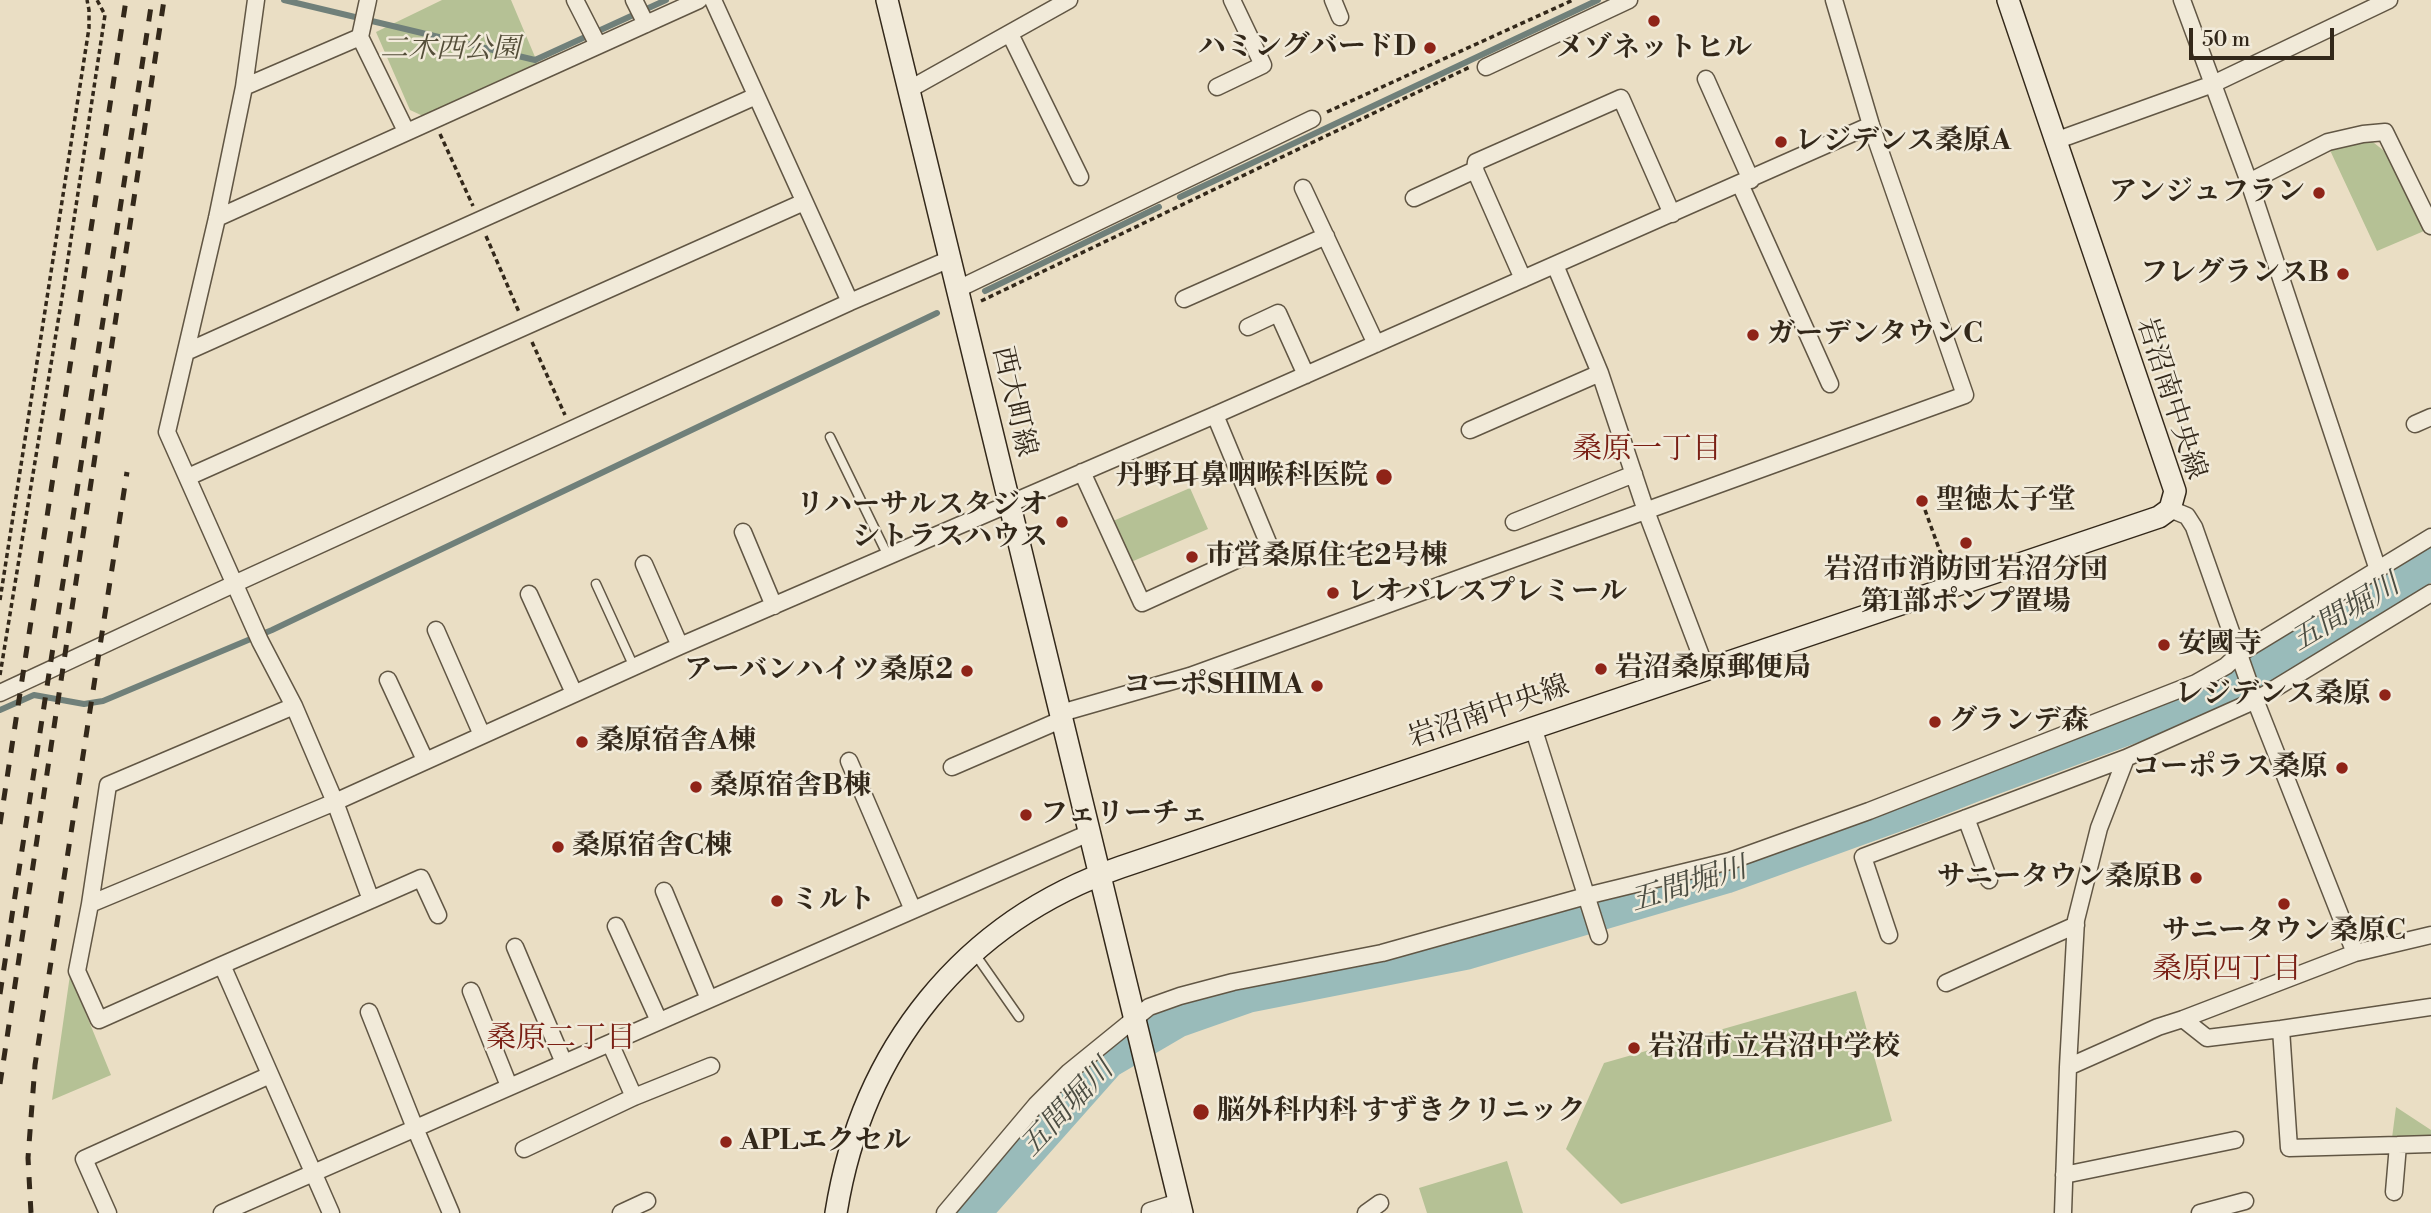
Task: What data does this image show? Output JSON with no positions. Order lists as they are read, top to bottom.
{
  "streets": {
    "street": ["岩沼南中央線", "西大町線"]
  },
  "crossings": [
    ["岩沼南中央線", "西大町線"]
  ],
  "districts": ["桑原一丁目", "桑原四丁目", "桑原二丁目"],
  "water": ["五間堀川"],
  "parks": ["二木西公園"],
  "places": [
    "メゾネットヒル",
    "ハミングバードD",
    "レジデンス桑原A",
    "アンジュフラン",
    "フレグランスB",
    "ガーデンタウンC",
    "丹野耳鼻咽喉科医院",
    "聖徳太子堂",
    "リハーサルスタジオ シトラスハウス",
    "岩沼市消防団 岩沼分団 第1部ポンプ置場",
    "市営桑原住宅2号棟",
    "レオパレスプレミール",
    "安國寺",
    "岩沼桑原郵便局",
    "アーバンハイツ桑原2",
    "コーポSHIMA",
    "レジデンス桑原",
    "グランデ森",
    "桑原宿舎A棟",
    "コーポラス桑原",
    "桑原宿舎B棟",
    "フェリーチェ",
    "桑原宿舎C棟",
    "サニータウン桑原B",
    "ミルト",
    "サニータウン桑原C",
    "岩沼市立岩沼中学校",
    "脳外科内科 すずきクリニック",
    "APLエクセル"
  ],
  "scale_bar": "50 m"
}
